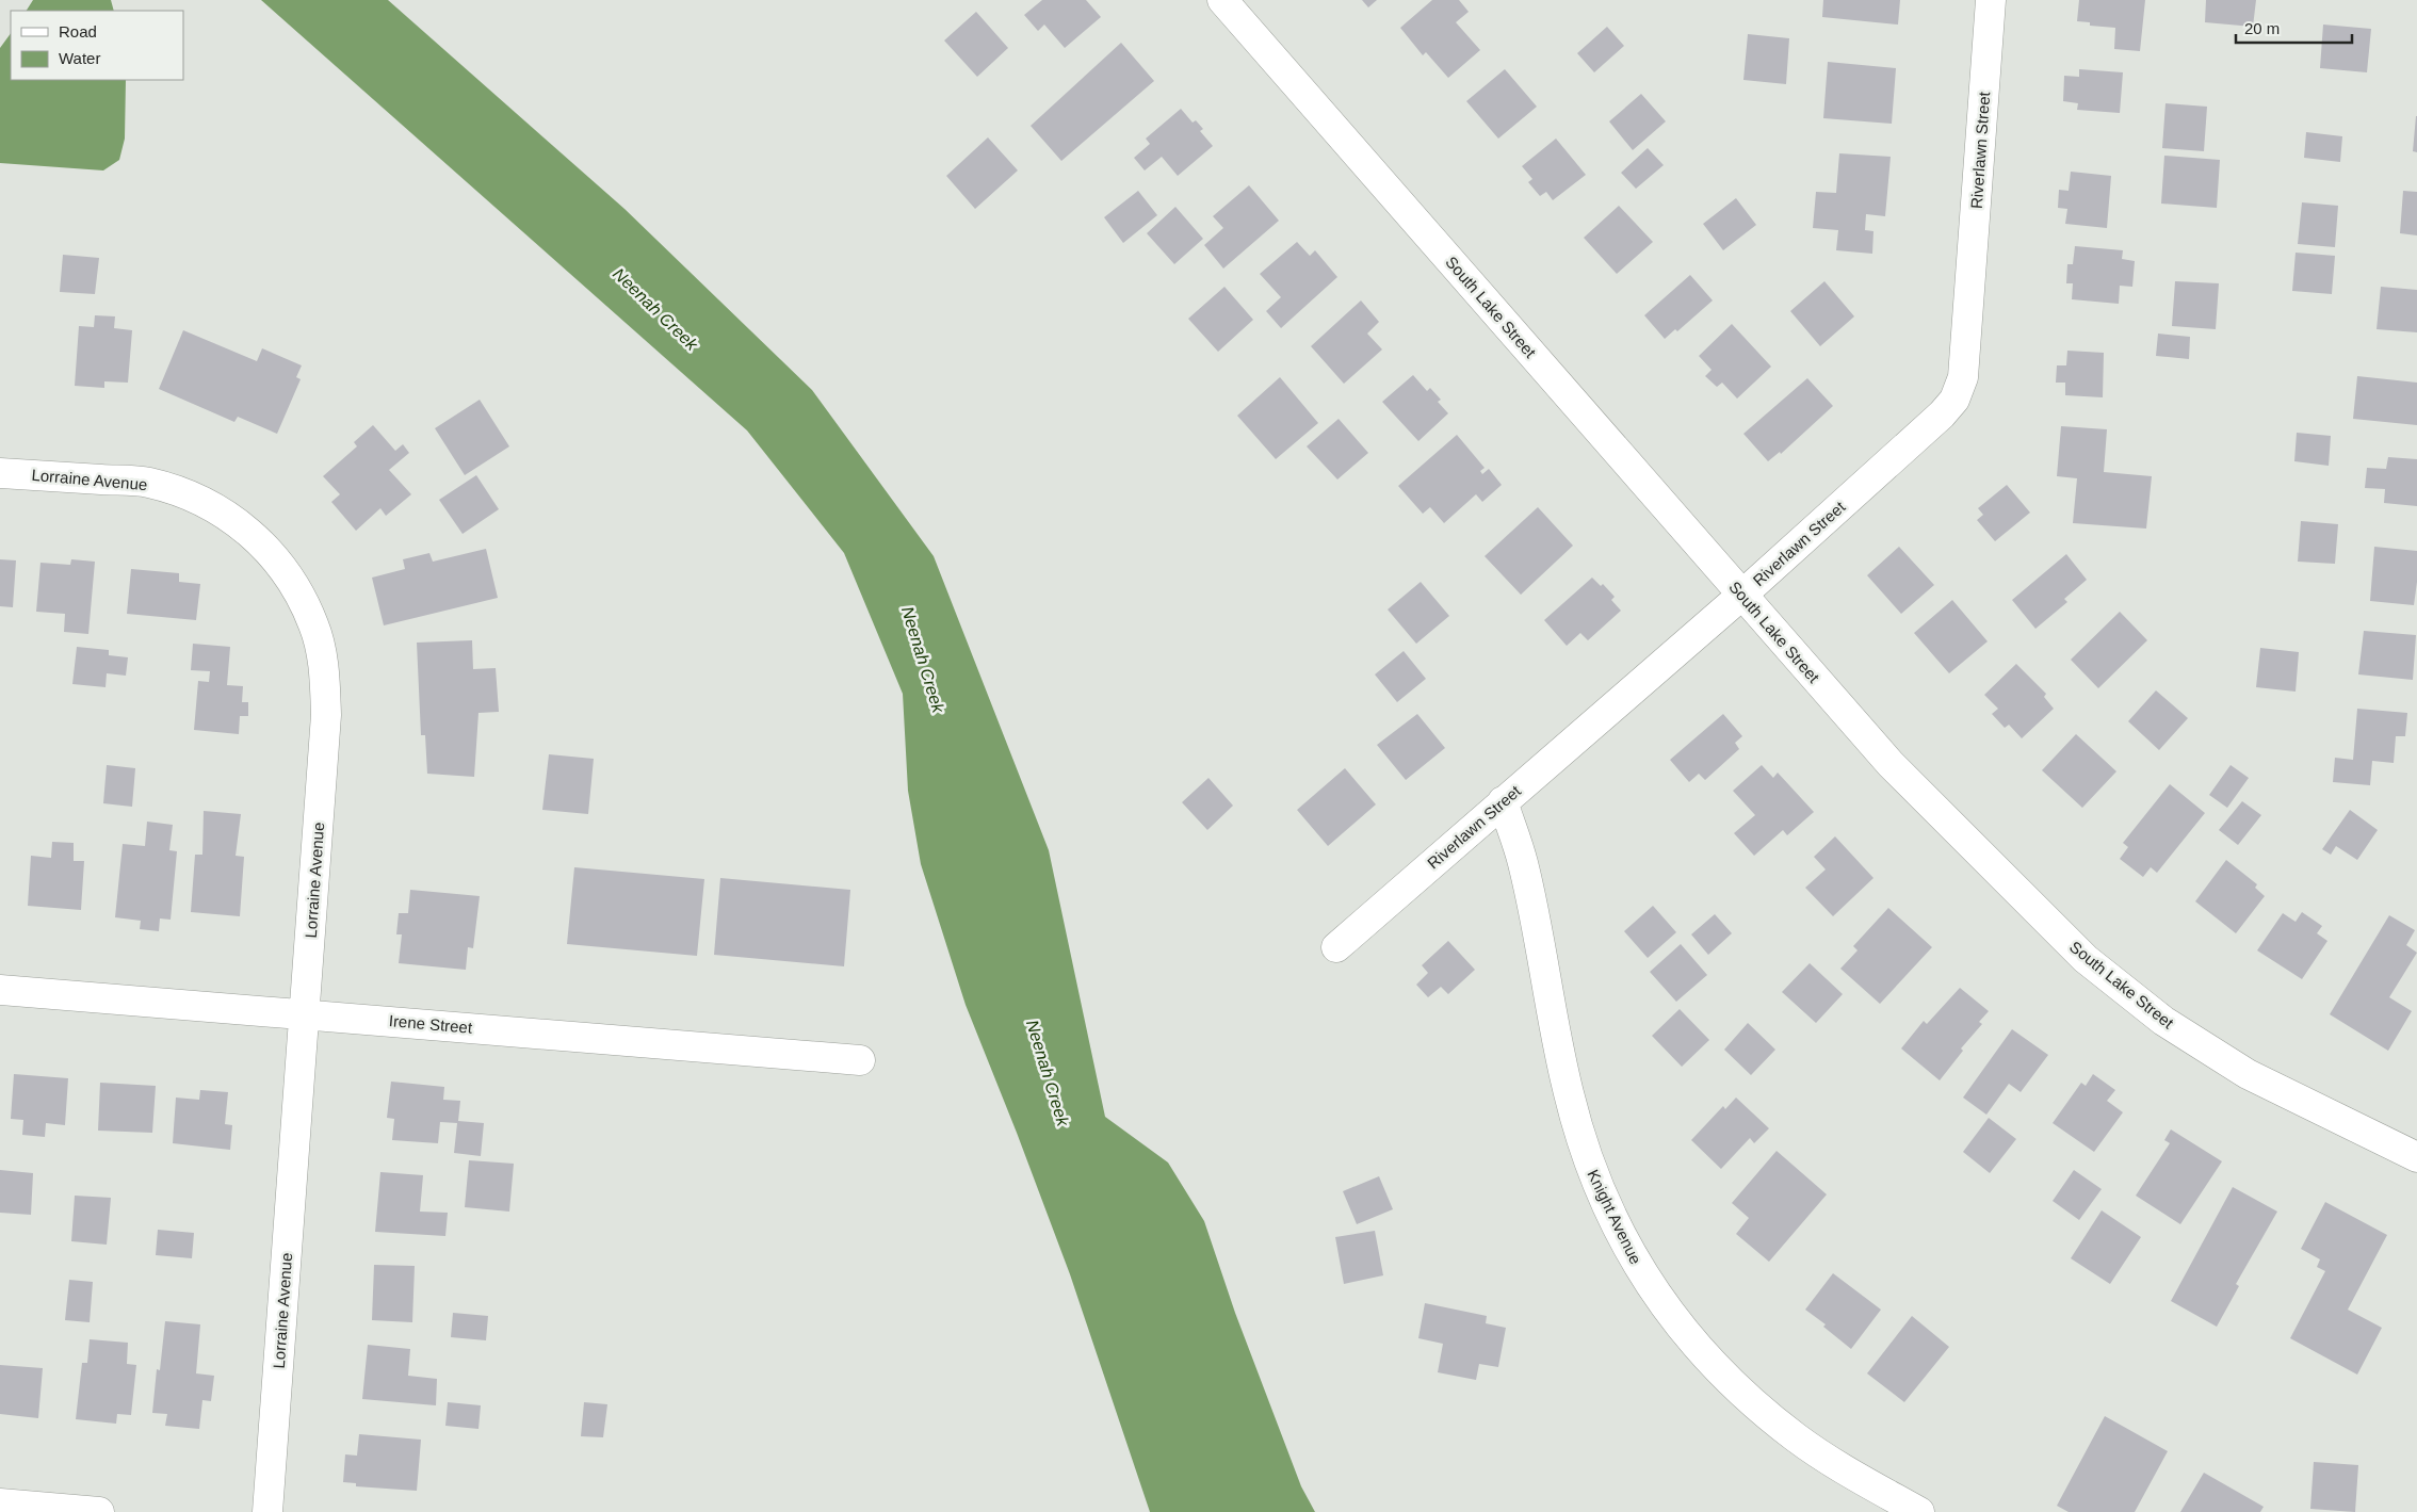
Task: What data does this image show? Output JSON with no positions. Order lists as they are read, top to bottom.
{
  "streets": {
    "street": [
      "Riverlawn Street",
      "South Lake Street",
      "Lorraine Avenue",
      "Irene Street",
      "Knight Avenue"
    ]
  },
  "crossings": [
    ["Riverlawn Street", "South Lake Street"],
    ["Riverlawn Street", "Knight Avenue"],
    ["Lorraine Avenue", "Irene Street"]
  ],
  "water": ["Neenah Creek"],
  "legend": ["Road", "Water"],
  "scale_bar": "20 m"
}
